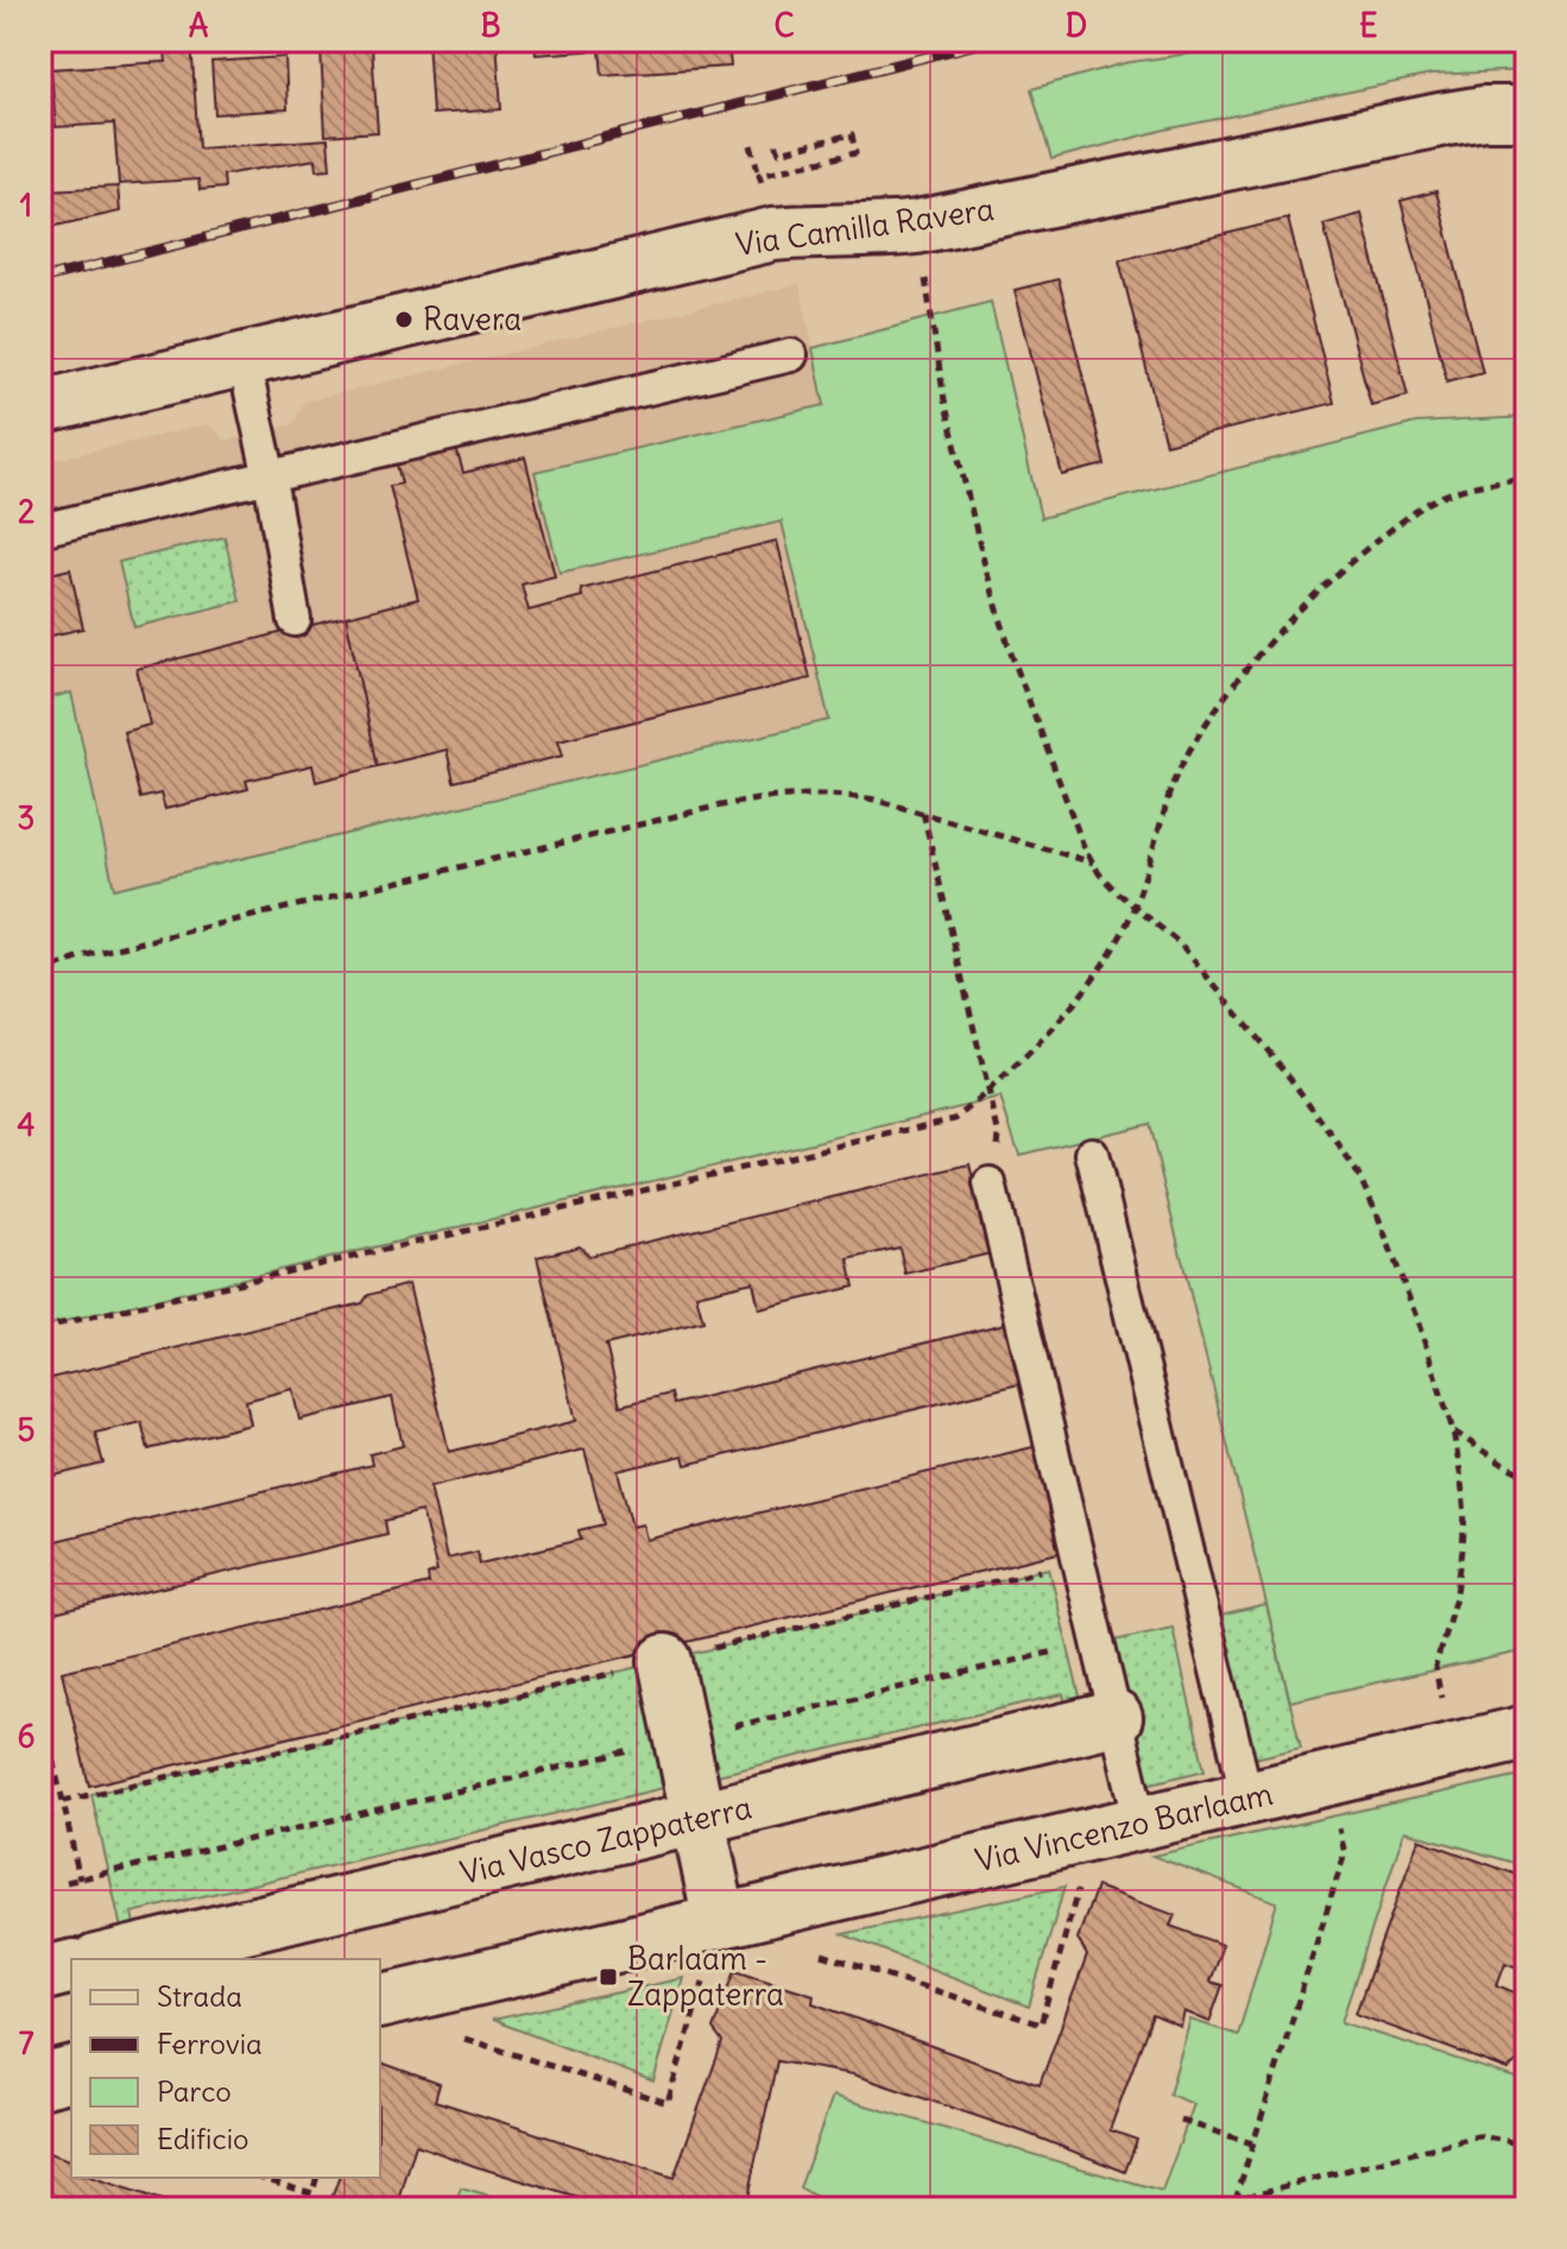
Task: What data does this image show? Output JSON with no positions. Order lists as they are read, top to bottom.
{
  "streets": {
    "street": ["Via Camilla Ravera", "Via Vincenzo Barlaam", "Via Vasco Zappaterra"]
  },
  "places": {
    "other": ["Ravera"],
    "transit": ["Barlaam - Zappaterra"]
  },
  "legend": [
    "Strada",
    "Ferrovia",
    "Parco",
    "Edificio"
  ],
  "grid": {
    "columns": [
      "A",
      "B",
      "C",
      "D",
      "E"
    ],
    "rows": [
      "1",
      "2",
      "3",
      "4",
      "5",
      "6",
      "7"
    ]
  }
}
